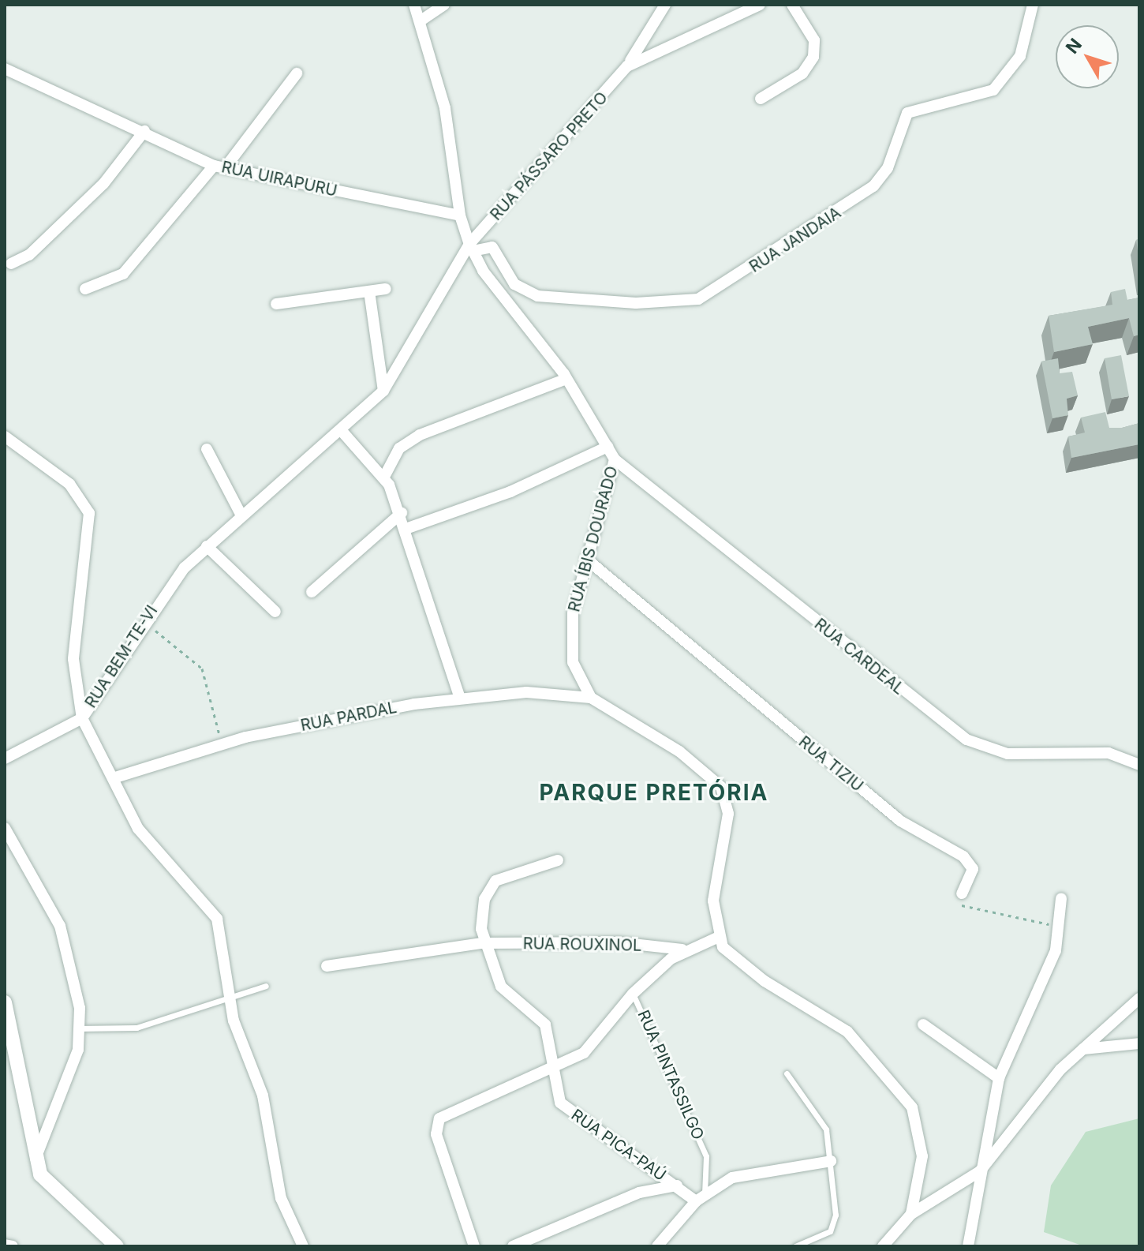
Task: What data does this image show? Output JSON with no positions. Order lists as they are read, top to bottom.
{
  "streets": {
    "street": [
      "RUA PÁSSARO PRETO",
      "RUA UIRAPURU",
      "RUA JANDAIA",
      "RUA ÍBIS DOURADO",
      "RUA BEM-TE-VI",
      "RUA CARDEAL",
      "RUA PARDAL",
      "RUA TIZIU",
      "RUA ROUXINOL",
      "RUA PICA-PAÚ"
    ],
    "lane": ["RUA PINTASSILGO"]
  },
  "crossings": [
    ["RUA PÁSSARO PRETO", "RUA JANDAIA"],
    ["RUA PÁSSARO PRETO", "RUA ÍBIS DOURADO"],
    ["RUA PÁSSARO PRETO", "RUA BEM-TE-VI"],
    ["RUA UIRAPURU", "RUA ÍBIS DOURADO"],
    ["RUA JANDAIA", "RUA ÍBIS DOURADO"],
    ["RUA JANDAIA", "RUA BEM-TE-VI"],
    ["RUA ÍBIS DOURADO", "RUA BEM-TE-VI"],
    ["RUA ÍBIS DOURADO", "RUA CARDEAL"],
    ["RUA ÍBIS DOURADO", "RUA PARDAL"],
    ["RUA ÍBIS DOURADO", "RUA TIZIU"],
    ["RUA BEM-TE-VI", "RUA PARDAL"],
    ["RUA ROUXINOL", "RUA PICA-PAÚ"],
    ["RUA PINTASSILGO", "RUA PICA-PAÚ"]
  ],
  "districts": ["PARQUE PRETÓRIA"],
  "north": "top left"
}
